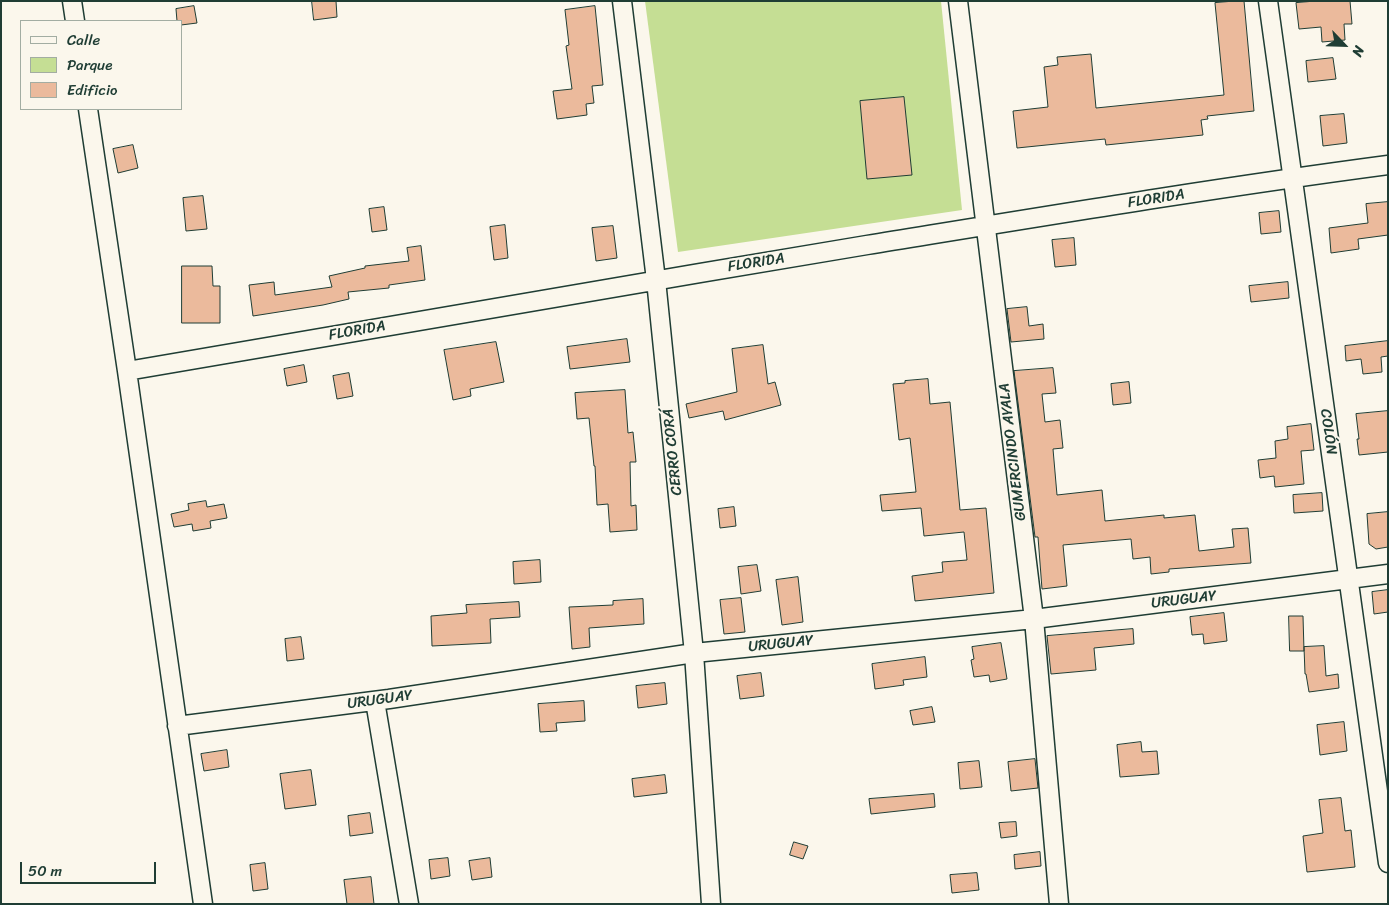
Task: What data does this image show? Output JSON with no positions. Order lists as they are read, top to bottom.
{
  "streets": {
    "street": [
      "FLORIDA",
      "COLÓN",
      "CERRO CORÁ",
      "GUMERCINDO AYALA",
      "URUGUAY"
    ]
  },
  "crossings": [
    ["FLORIDA", "COLÓN"],
    ["FLORIDA", "CERRO CORÁ"],
    ["FLORIDA", "GUMERCINDO AYALA"],
    ["COLÓN", "URUGUAY"],
    ["CERRO CORÁ", "URUGUAY"],
    ["GUMERCINDO AYALA", "URUGUAY"]
  ],
  "legend": ["Calle", "Parque", "Edificio"],
  "scale_bar": "50 m",
  "north": "bottom right"
}
